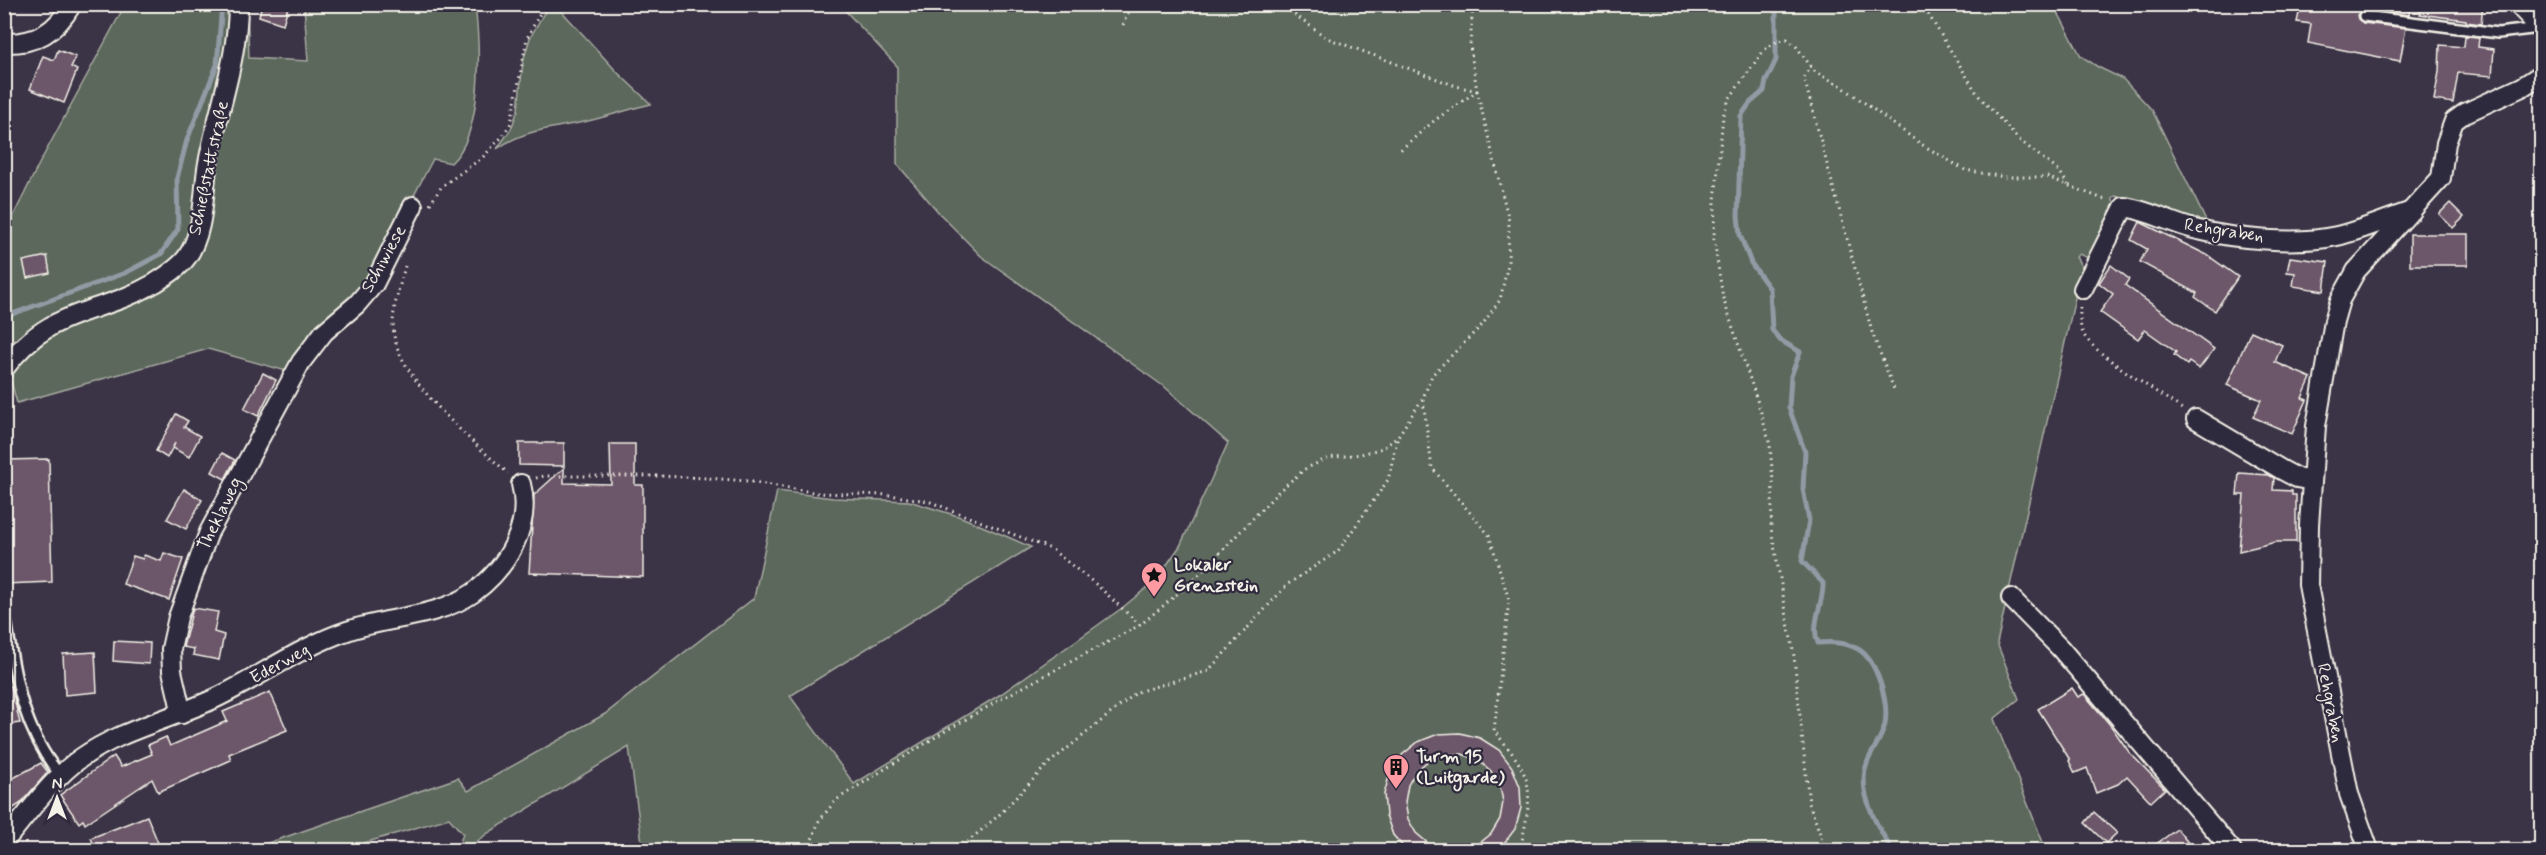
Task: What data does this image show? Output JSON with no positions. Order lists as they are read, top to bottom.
{
  "streets": {
    "street": [
      "Schießstattstraße",
      "Rehgraben",
      "Schiwiese",
      "Theklaweg",
      "Ederweg"
    ]
  },
  "crossings": [
    ["Schiwiese", "Theklaweg"],
    ["Theklaweg", "Ederweg"]
  ],
  "places": {
    "place": ["Lokaler Grenzstein"],
    "building": ["Turm 15 (Luitgarde)"]
  },
  "north": "top"
}
